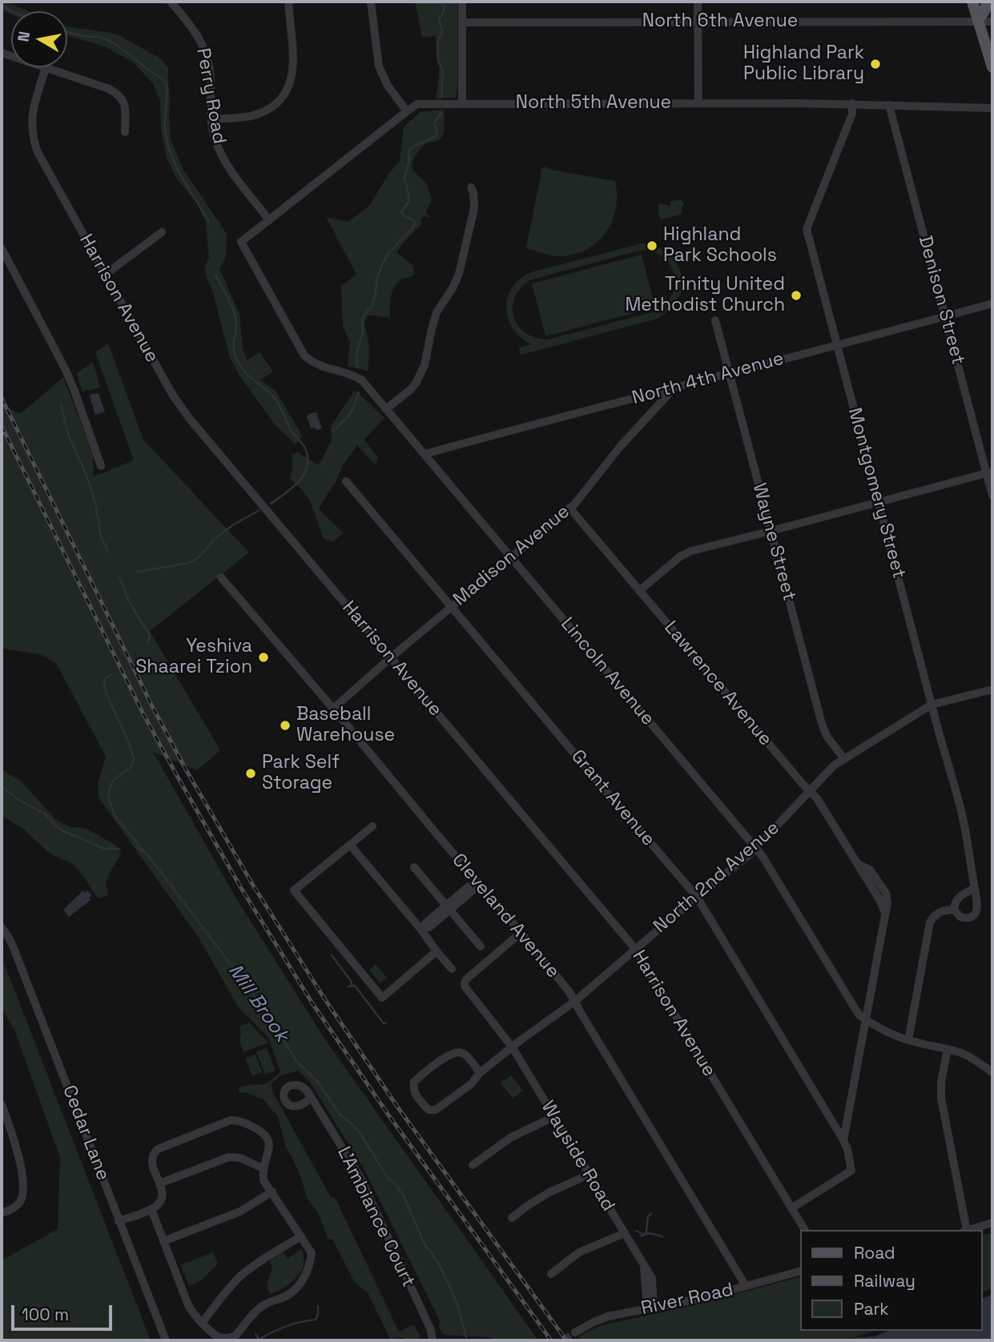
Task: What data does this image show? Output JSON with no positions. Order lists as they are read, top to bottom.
{
  "streets": {
    "street": [
      "North 6th Avenue",
      "Perry Road",
      "North 5th Avenue",
      "Harrison Avenue",
      "Denison Street",
      "North 4th Avenue",
      "Montgomery Street",
      "Wayne Street",
      "Madison Avenue",
      "Lincoln Avenue",
      "Lawrence Avenue",
      "Grant Avenue",
      "North 2nd Avenue",
      "Cleveland Avenue",
      "Cedar Lane",
      "Wayside Road",
      "L'Ambiance Court",
      "River Road"
    ]
  },
  "crossings": [
    ["Perry Road", "North 5th Avenue"],
    ["North 5th Avenue", "Denison Street"],
    ["North 5th Avenue", "Montgomery Street"],
    ["North 5th Avenue", "Lincoln Avenue"],
    ["Harrison Avenue", "Madison Avenue"],
    ["Harrison Avenue", "Lawrence Avenue"],
    ["Harrison Avenue", "North 2nd Avenue"],
    ["Denison Street", "North 4th Avenue"],
    ["North 4th Avenue", "Montgomery Street"],
    ["North 4th Avenue", "Wayne Street"],
    ["North 4th Avenue", "Madison Avenue"],
    ["North 4th Avenue", "Lincoln Avenue"],
    ["Montgomery Street", "North 2nd Avenue"],
    ["Wayne Street", "North 2nd Avenue"],
    ["Madison Avenue", "Lincoln Avenue"],
    ["Madison Avenue", "Lawrence Avenue"],
    ["Madison Avenue", "Grant Avenue"],
    ["Madison Avenue", "Cleveland Avenue"],
    ["Lincoln Avenue", "Lawrence Avenue"],
    ["Lincoln Avenue", "North 2nd Avenue"],
    ["Lawrence Avenue", "Grant Avenue"],
    ["Lawrence Avenue", "North 2nd Avenue"],
    ["Grant Avenue", "North 2nd Avenue"],
    ["North 2nd Avenue", "Cleveland Avenue"],
    ["North 2nd Avenue", "Wayside Road"],
    ["Cleveland Avenue", "River Road"],
    ["Wayside Road", "River Road"]
  ],
  "water": ["Mill Brook"],
  "places": [
    "Highland Park Public Library",
    "Highland Park Schools",
    "Trinity United Methodist Church",
    "Yeshiva Shaarei Tzion",
    "Baseball Warehouse",
    "Park Self Storage"
  ],
  "legend": ["Road", "Railway", "Park"],
  "scale_bar": "100 m",
  "north": "left"
}
